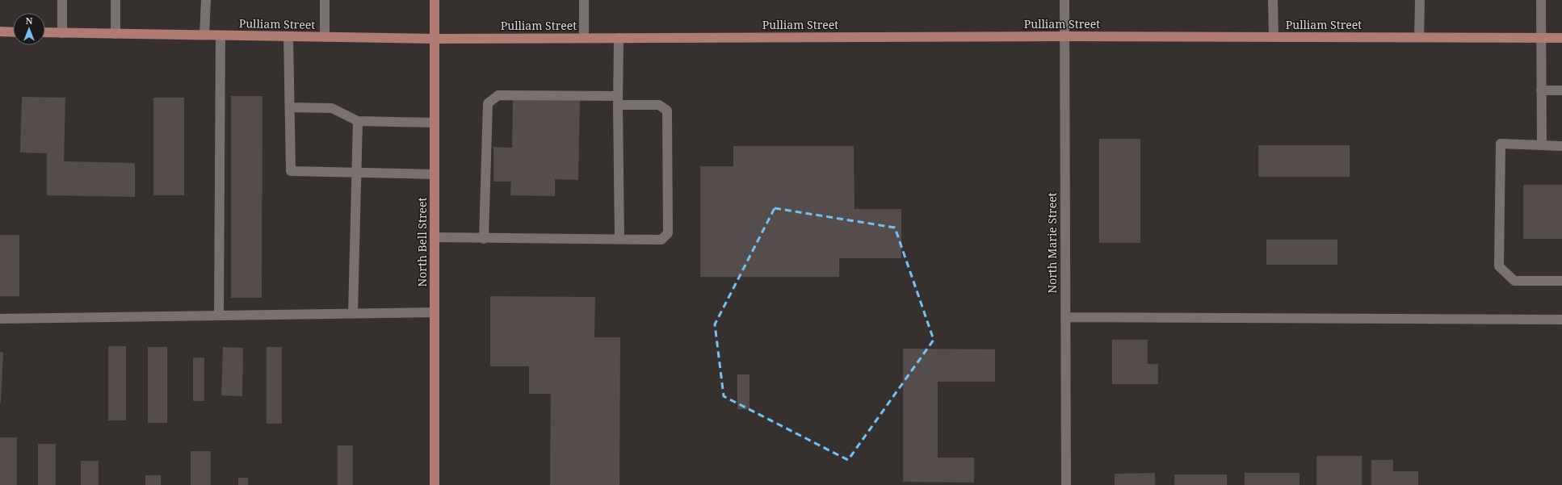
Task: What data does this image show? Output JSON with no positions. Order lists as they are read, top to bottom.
{
  "streets": {
    "main road": ["Pulliam Street", "North Bell Street"],
    "street": ["North Marie Street"]
  },
  "crossings": [
    ["Pulliam Street", "North Bell Street"],
    ["Pulliam Street", "North Marie Street"]
  ],
  "north": "top"
}
